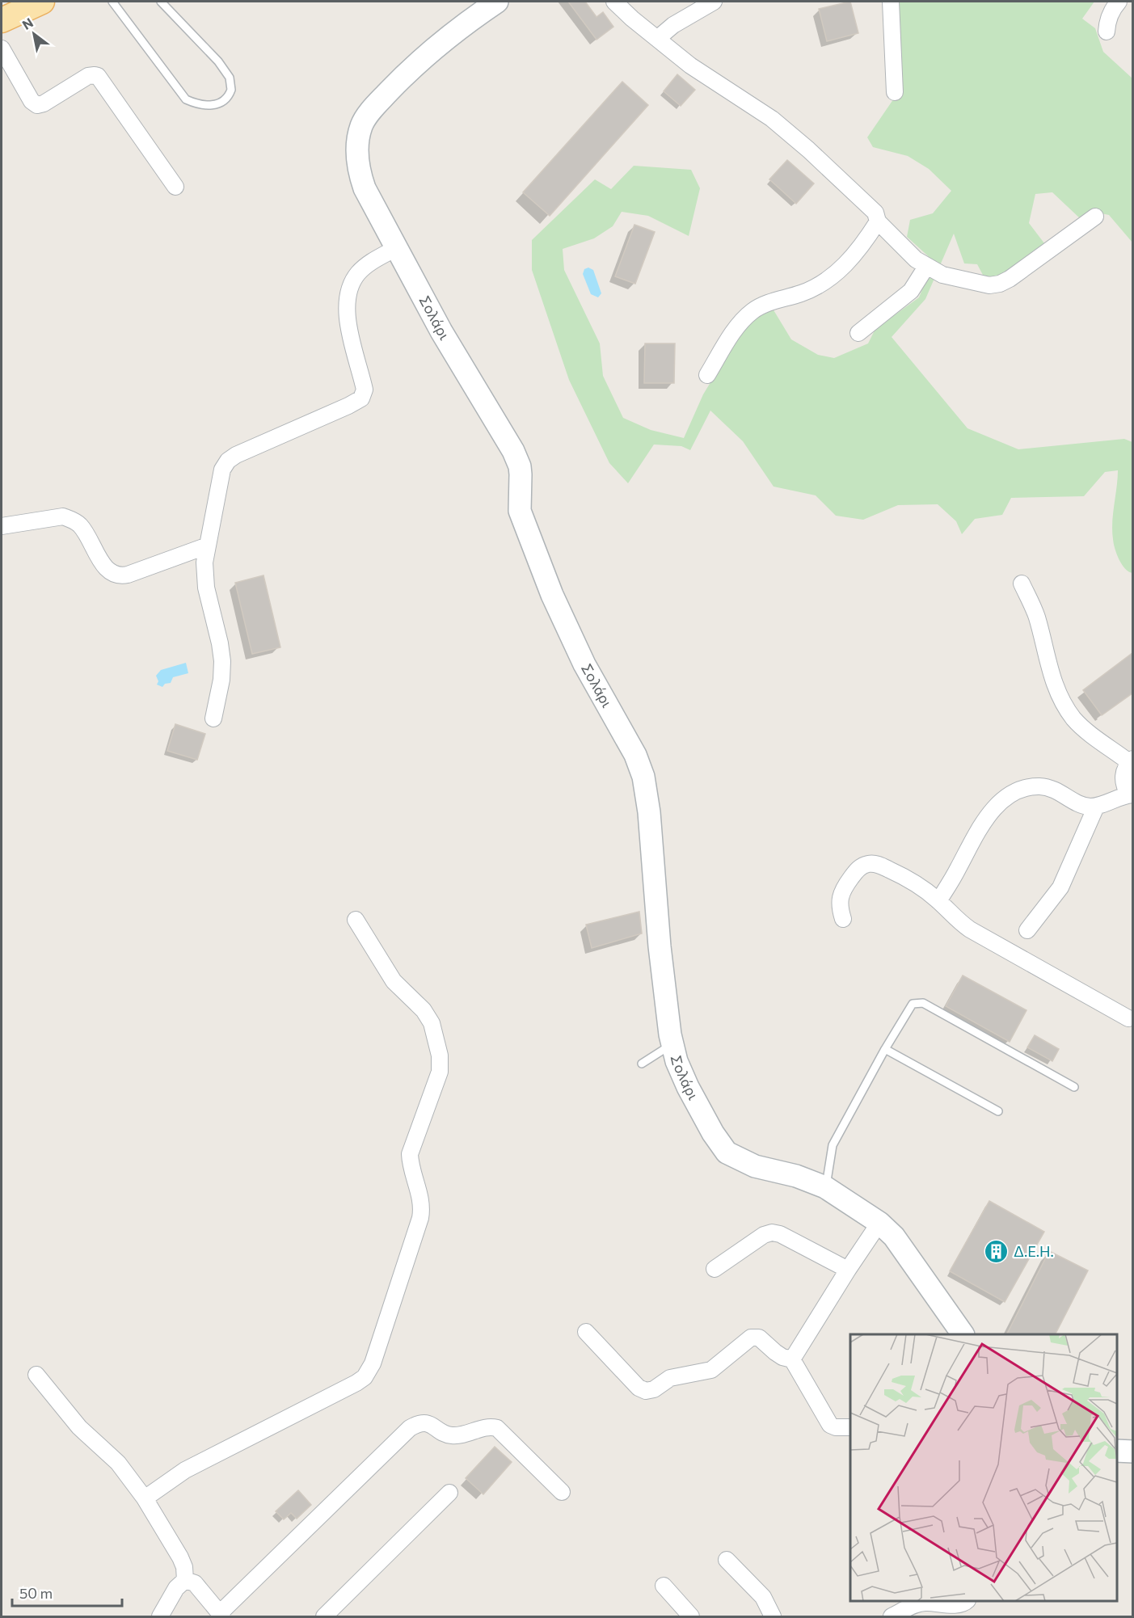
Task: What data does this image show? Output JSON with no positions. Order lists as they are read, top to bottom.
{
  "streets": {
    "street": ["Σολάρι"]
  },
  "places": {
    "building": ["Δ.Ε.Η."]
  },
  "scale_bar": "50 m",
  "north": "top left"
}
